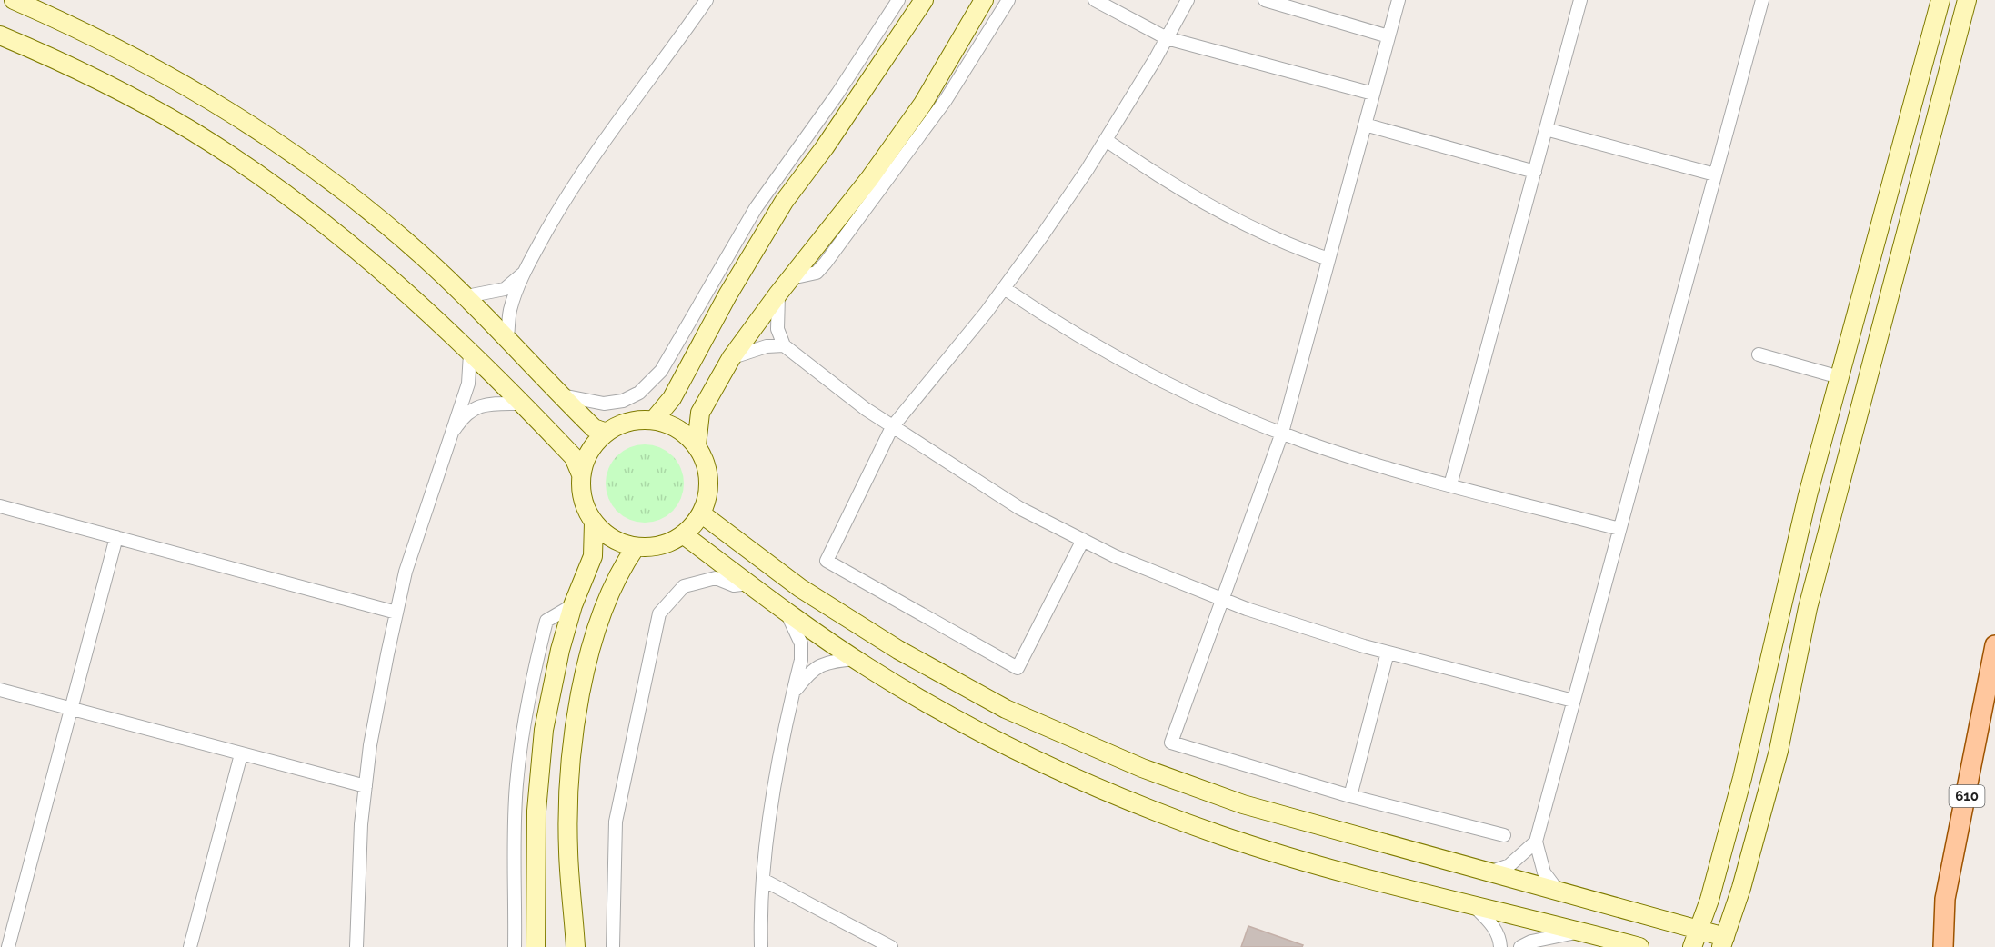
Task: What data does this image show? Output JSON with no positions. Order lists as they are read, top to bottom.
{
  "streets": {
    "main road": ["610"]
  }
}
